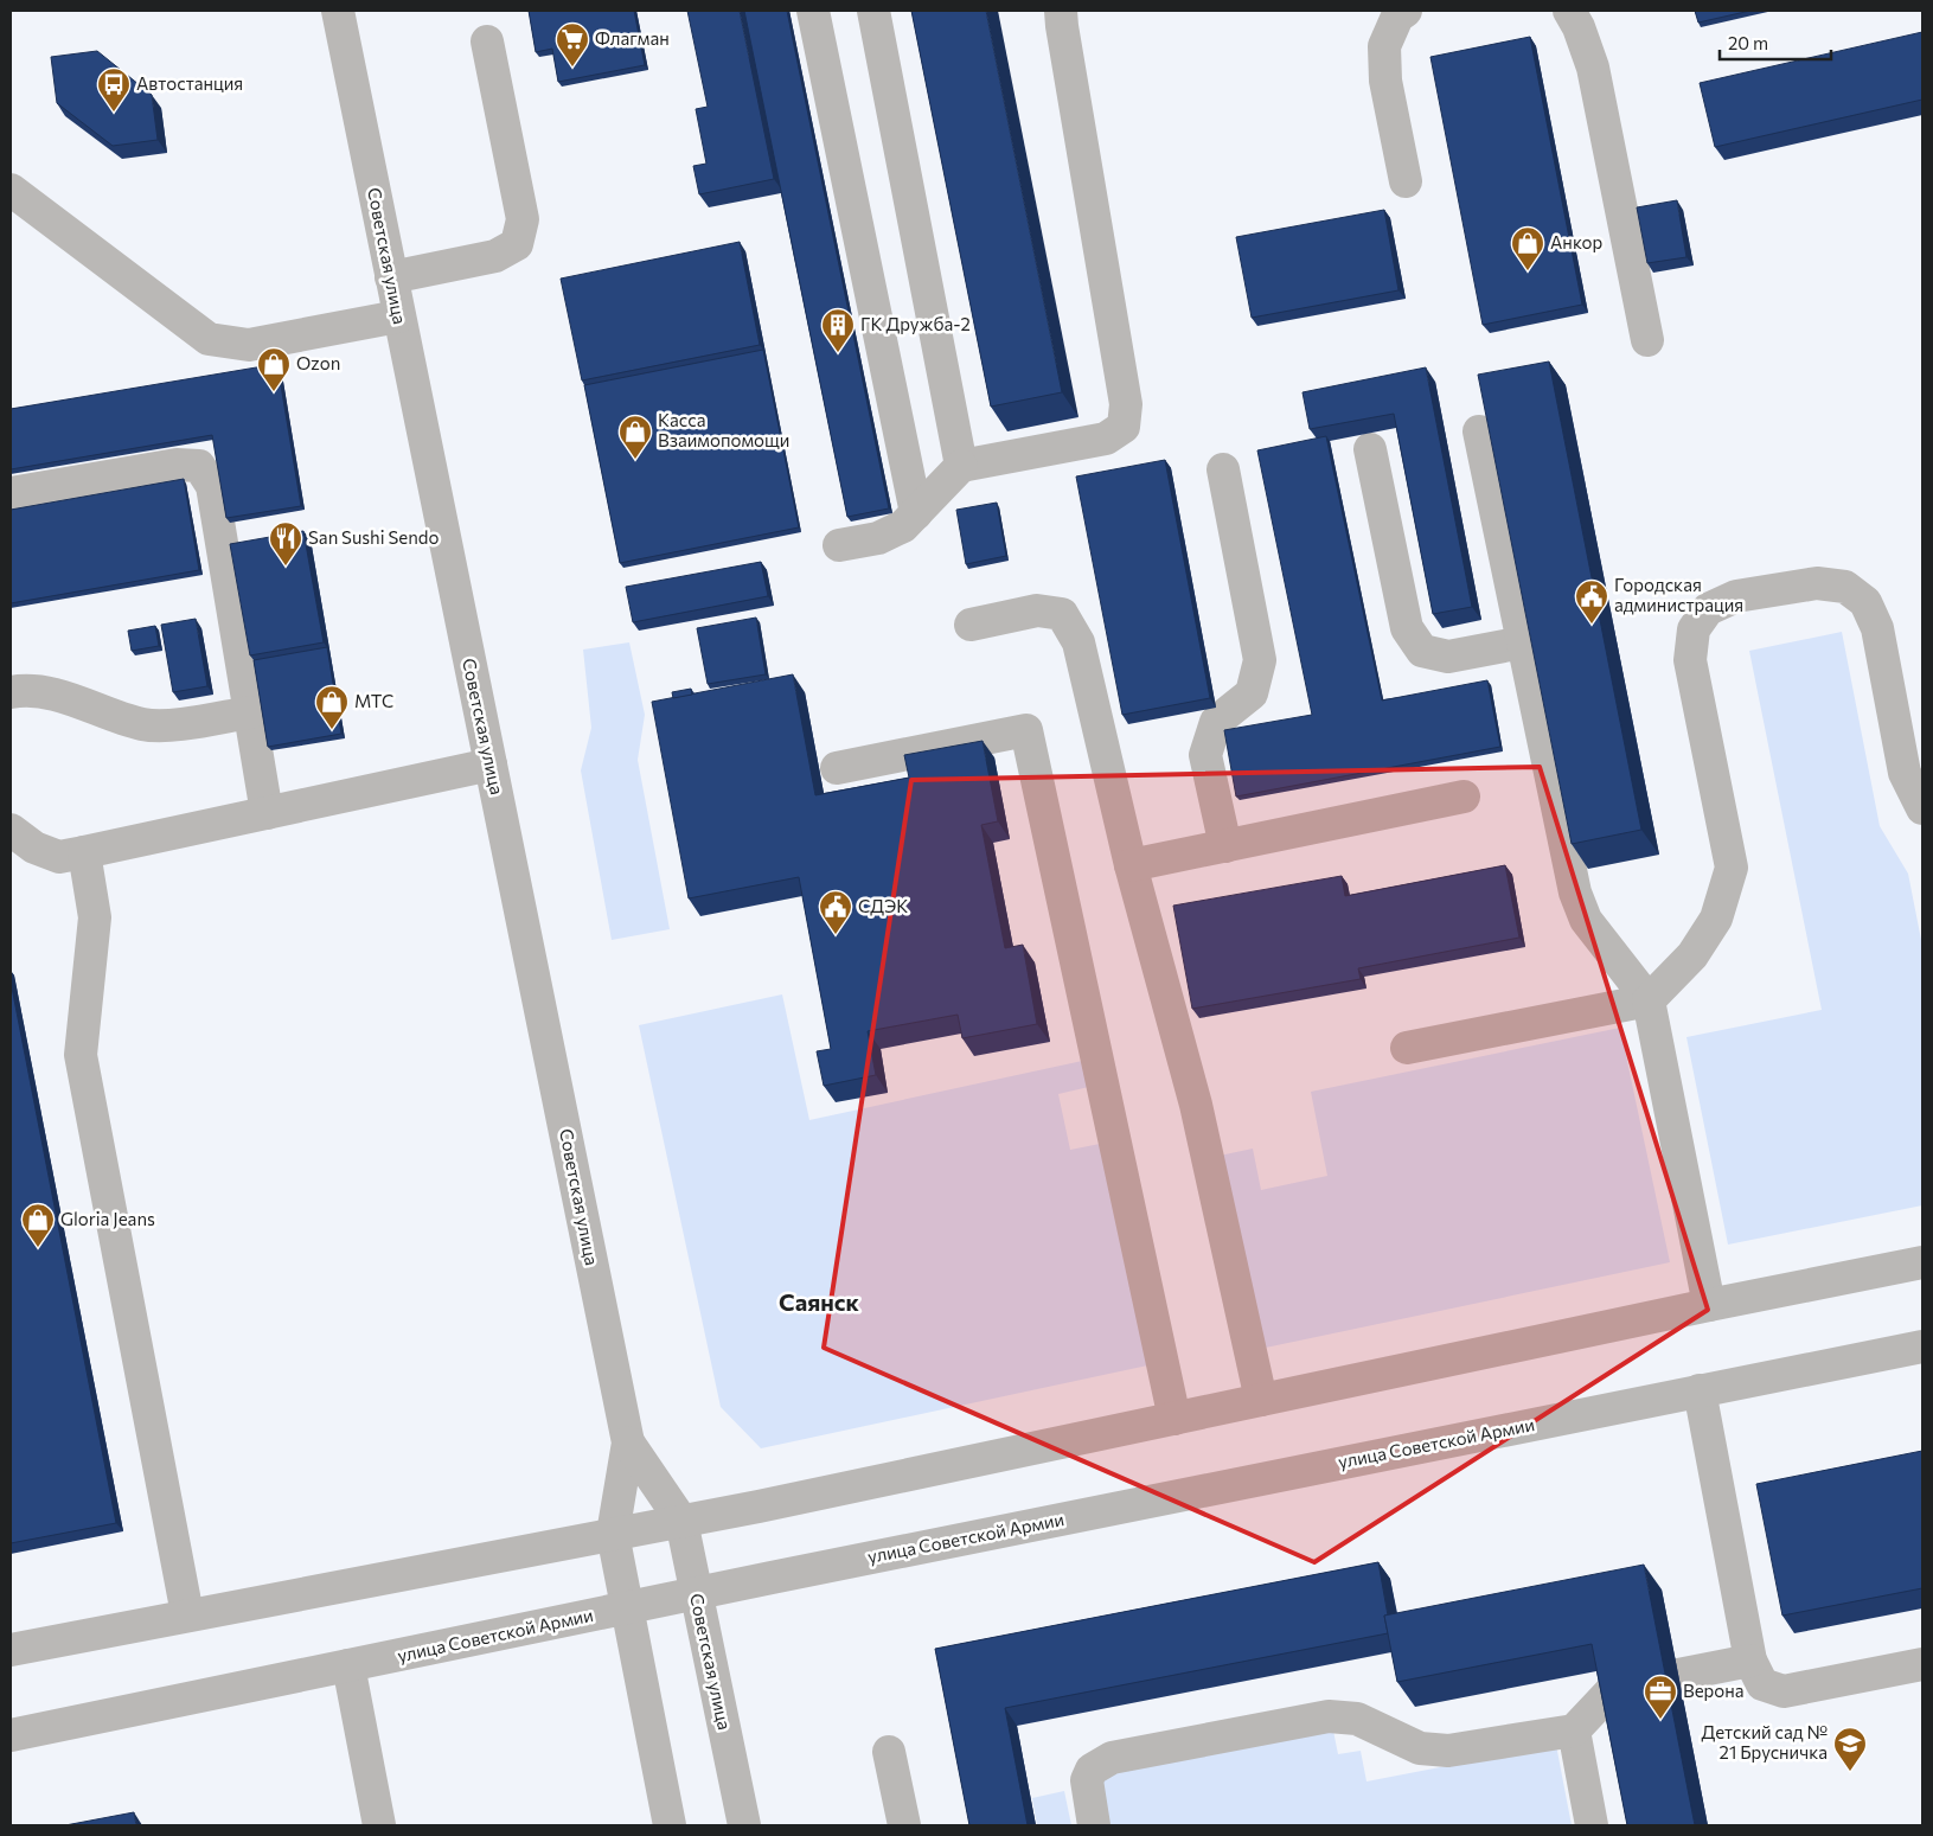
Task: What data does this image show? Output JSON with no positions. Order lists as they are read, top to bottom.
{
  "streets": {
    "street": ["Советская улица", "улица Советской Армии"]
  },
  "crossings": [
    ["Советская улица", "улица Советской Армии"]
  ],
  "districts": ["Саянск"],
  "places": {
    "supermarket": ["Флагман"],
    "bus stop": ["Автостанция"],
    "shop": [
      "Анкор",
      "Ozon",
      "Касса Взаимопомощи",
      "МТС",
      "Gloria Jeans"
    ],
    "building": ["ГК Дружба-2"],
    "restaurant": ["San Sushi Sendo"],
    "public building": ["Городская администрация", "СДЭК"],
    "office": ["Верона"],
    "school or university": ["Детский сад № 21 Брусничка"]
  },
  "scale_bar": "20 m"
}
